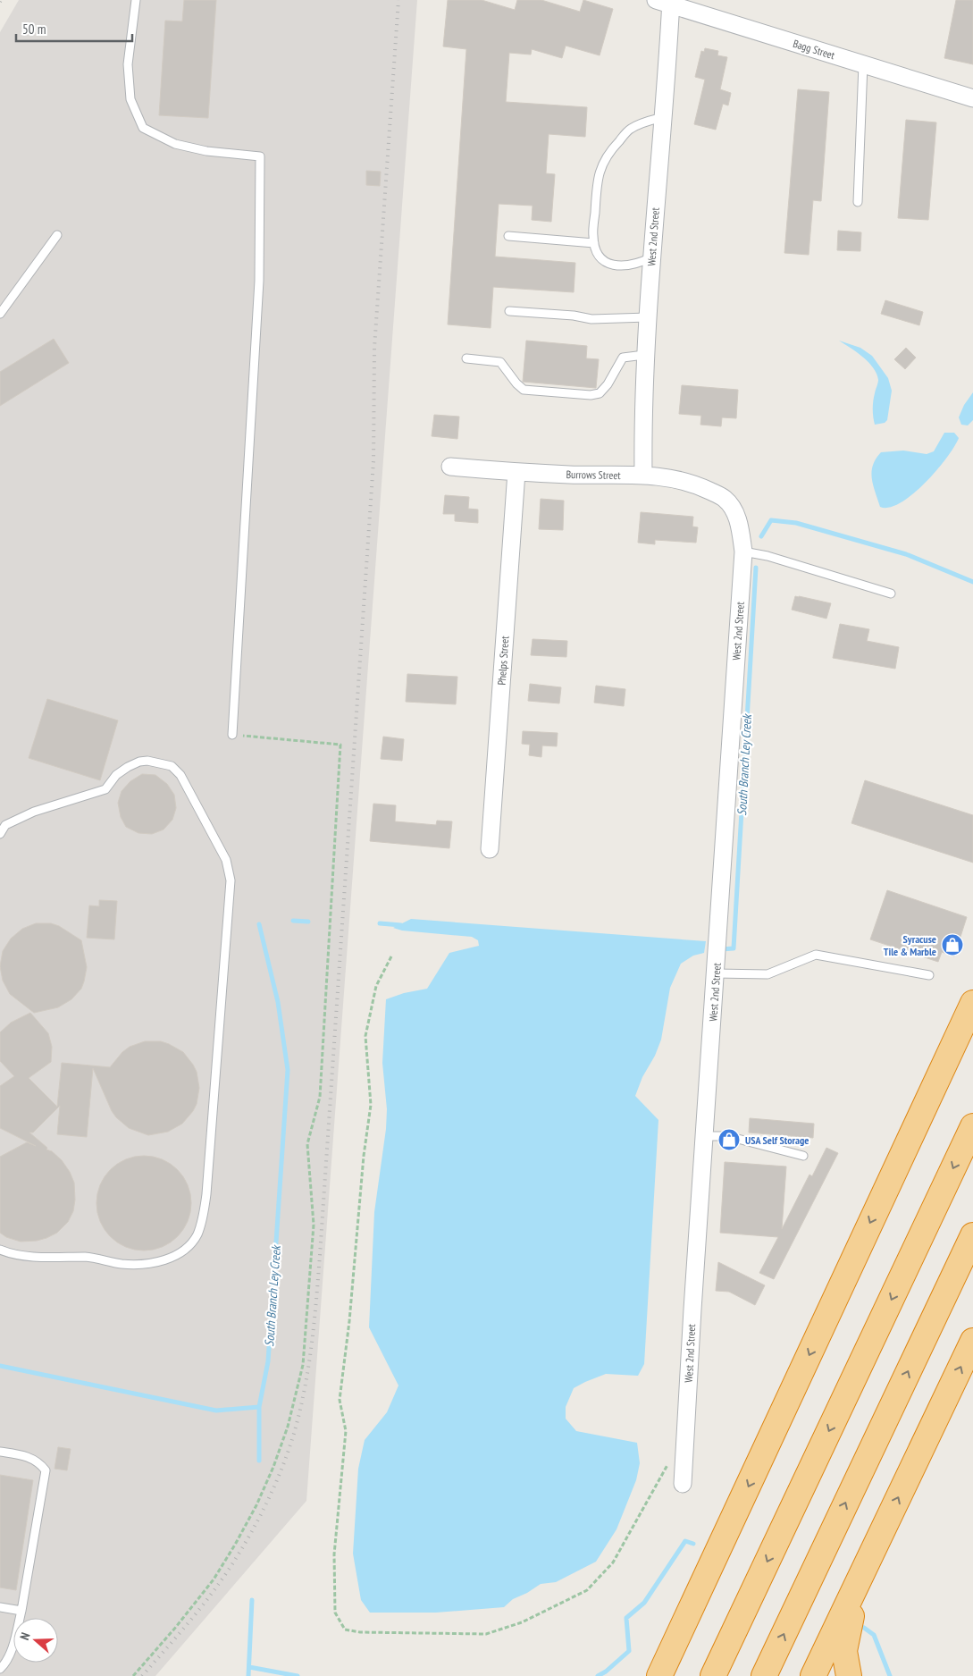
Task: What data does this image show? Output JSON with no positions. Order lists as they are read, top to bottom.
{
  "streets": {
    "street": [
      "Bagg Street",
      "West 2nd Street",
      "Burrows Street",
      "Phelps Street"
    ]
  },
  "crossings": [
    ["Bagg Street", "West 2nd Street"],
    ["West 2nd Street", "Burrows Street"],
    ["Burrows Street", "Phelps Street"]
  ],
  "water": ["South Branch Ley Creek"],
  "places": {
    "shop": ["Syracuse Tile & Marble", "USA Self Storage"]
  },
  "scale_bar": "50 m",
  "north": "left"
}
